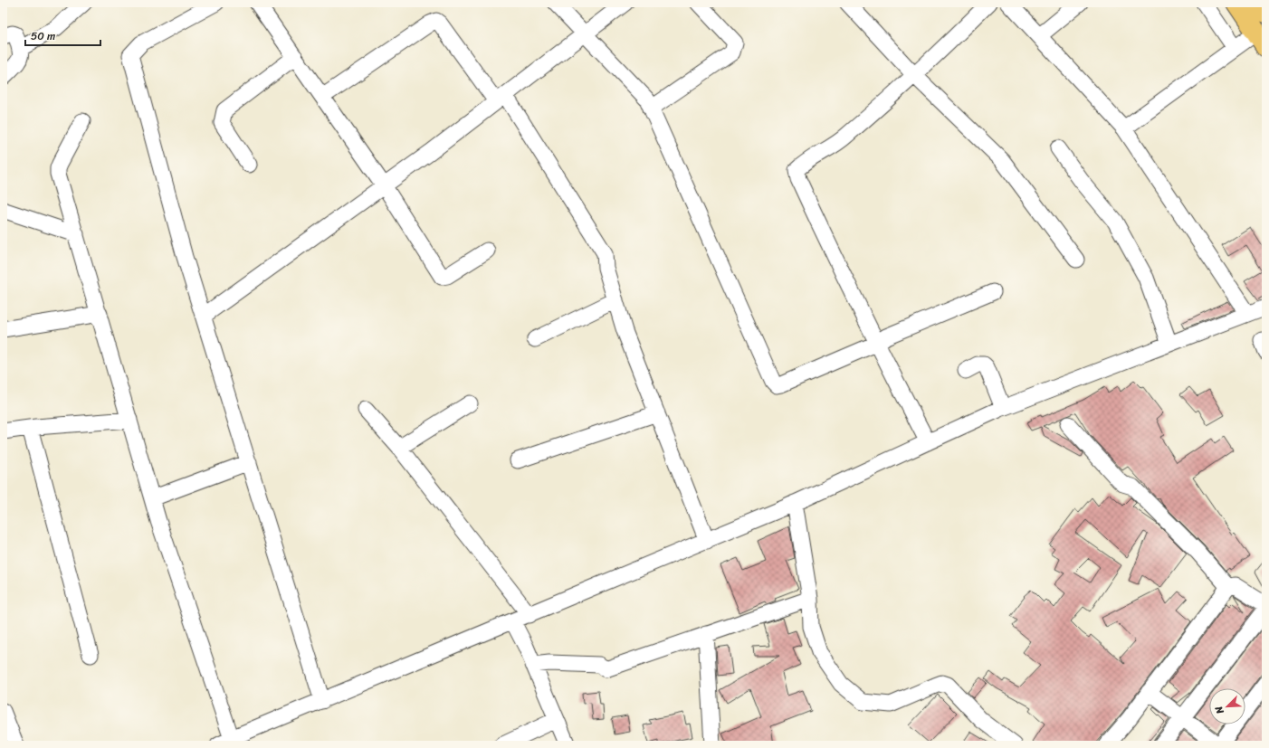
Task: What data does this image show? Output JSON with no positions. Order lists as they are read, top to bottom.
{
  "scale_bar": "50 m",
  "north": "bottom left"
}
